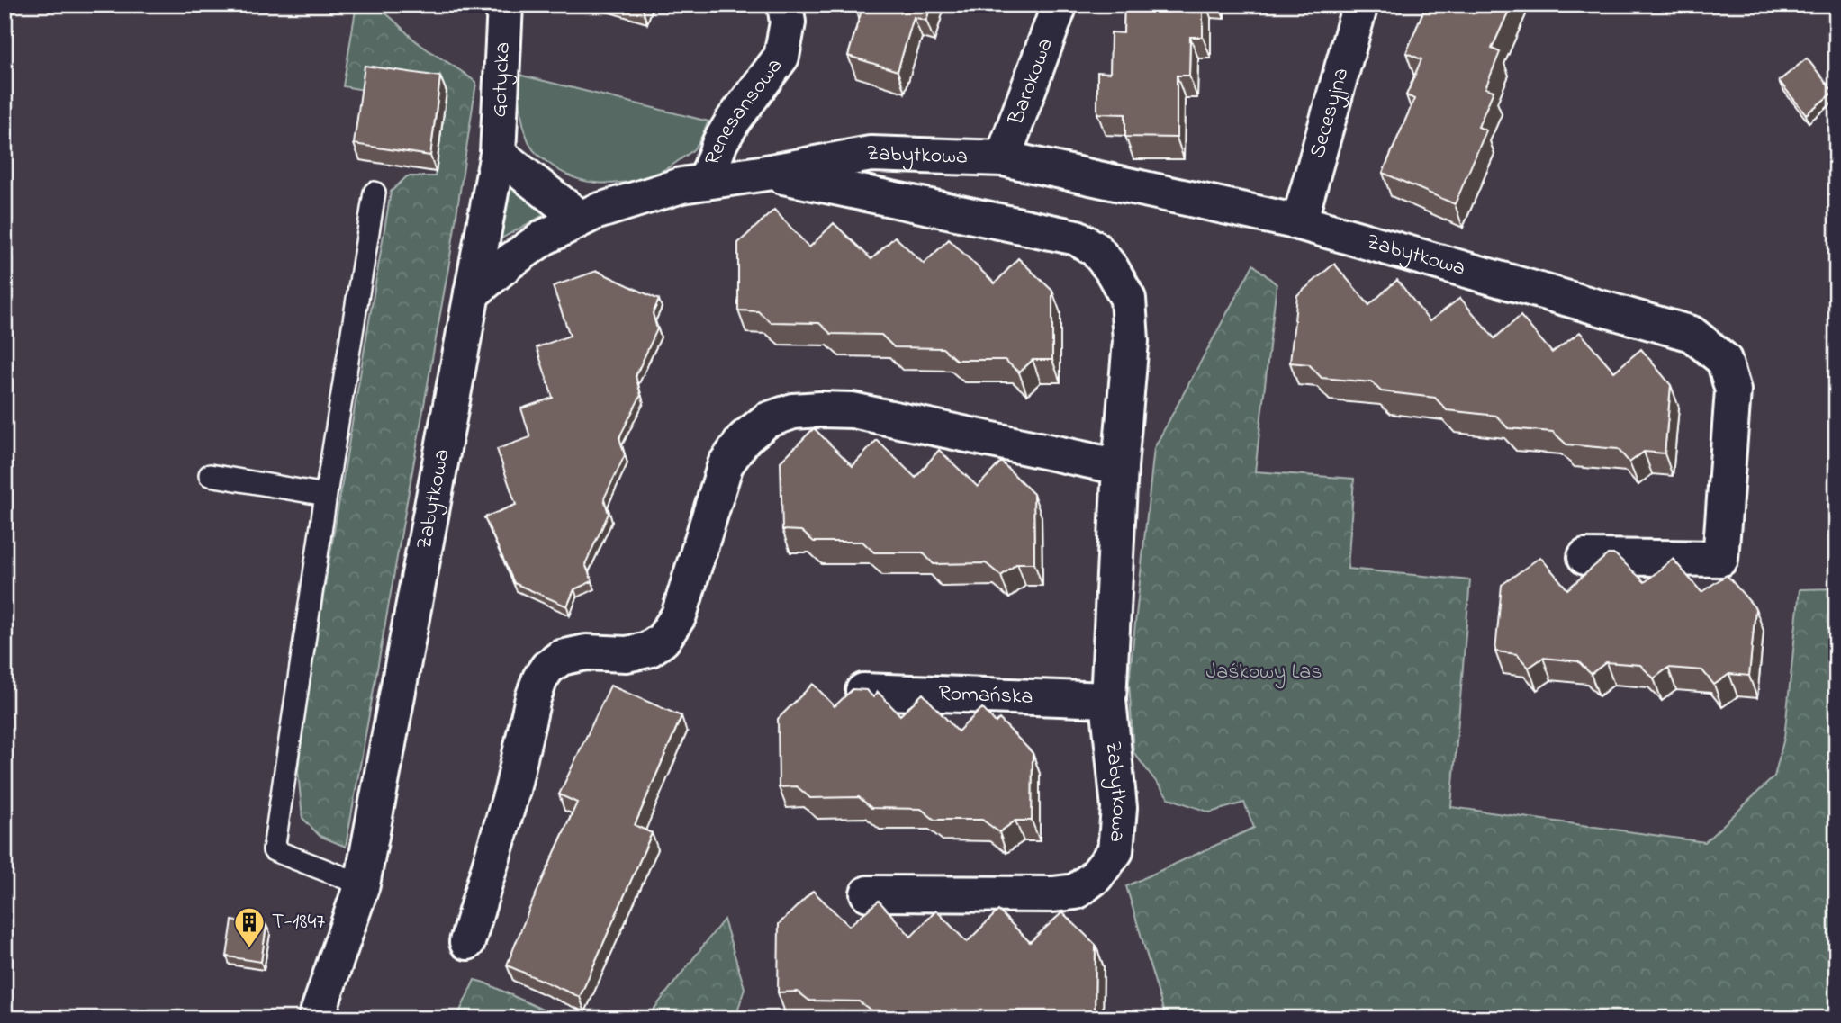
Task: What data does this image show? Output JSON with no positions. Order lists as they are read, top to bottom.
{
  "streets": {
    "street": [
      "Gotycka",
      "Barokowa",
      "Renesansowa",
      "Secesyjna",
      "Zabytkowa",
      "Romańska"
    ]
  },
  "crossings": [
    ["Gotycka", "Zabytkowa"],
    ["Barokowa", "Zabytkowa"],
    ["Renesansowa", "Zabytkowa"],
    ["Secesyjna", "Zabytkowa"],
    ["Zabytkowa", "Romańska"]
  ],
  "parks": ["Jaśkowy Las"],
  "places": {
    "building": ["T-1847"]
  }
}
